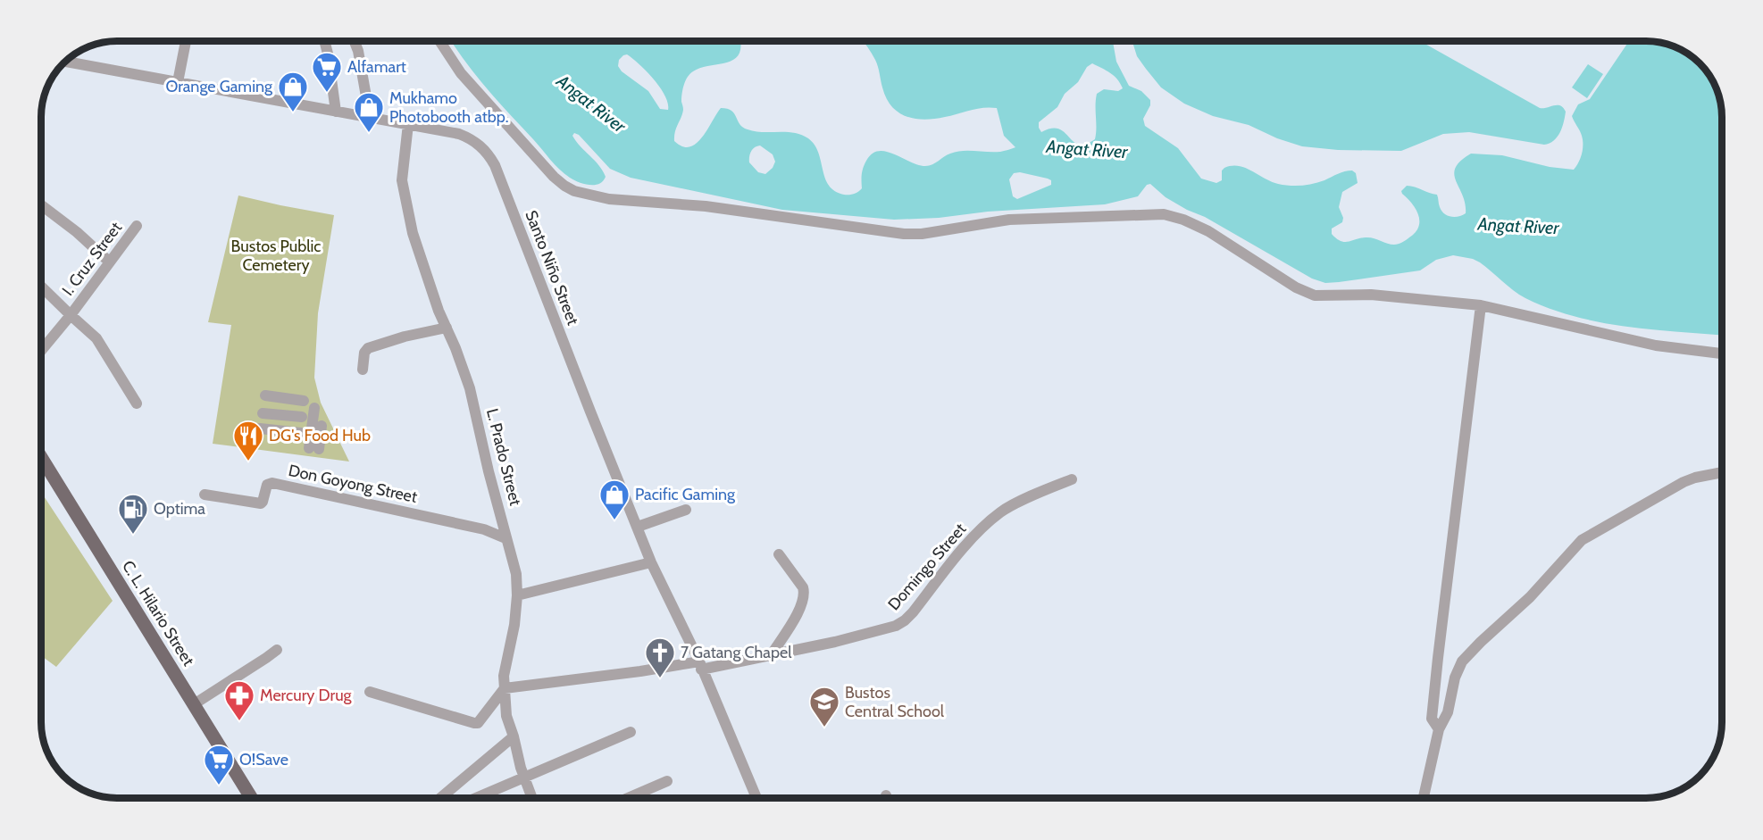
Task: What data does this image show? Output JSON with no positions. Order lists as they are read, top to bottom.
{
  "streets": {
    "main road": ["C. L. Hilario Street"],
    "street": [
      "I. Cruz Street",
      "Santo Niño Street",
      "L. Prado Street",
      "Don Goyong Street",
      "Domingo Street"
    ]
  },
  "crossings": [
    ["Santo Niño Street", "L. Prado Street"],
    ["Santo Niño Street", "Domingo Street"],
    ["L. Prado Street", "Don Goyong Street"],
    ["L. Prado Street", "Domingo Street"]
  ],
  "water": ["Angat River"],
  "parks": ["Bustos Public Cemetery"],
  "places": {
    "supermarket": ["Alfamart", "O!Save"],
    "shop": ["Orange Gaming", "Mukhamo Photobooth atbp.", "Pacific Gaming"],
    "restaurant": ["DG's Food Hub"],
    "fuel station": ["Optima"],
    "church": ["7 Gatang Chapel"],
    "pharmacy": ["Mercury Drug"],
    "school or university": ["Bustos Central School"]
  }
}
